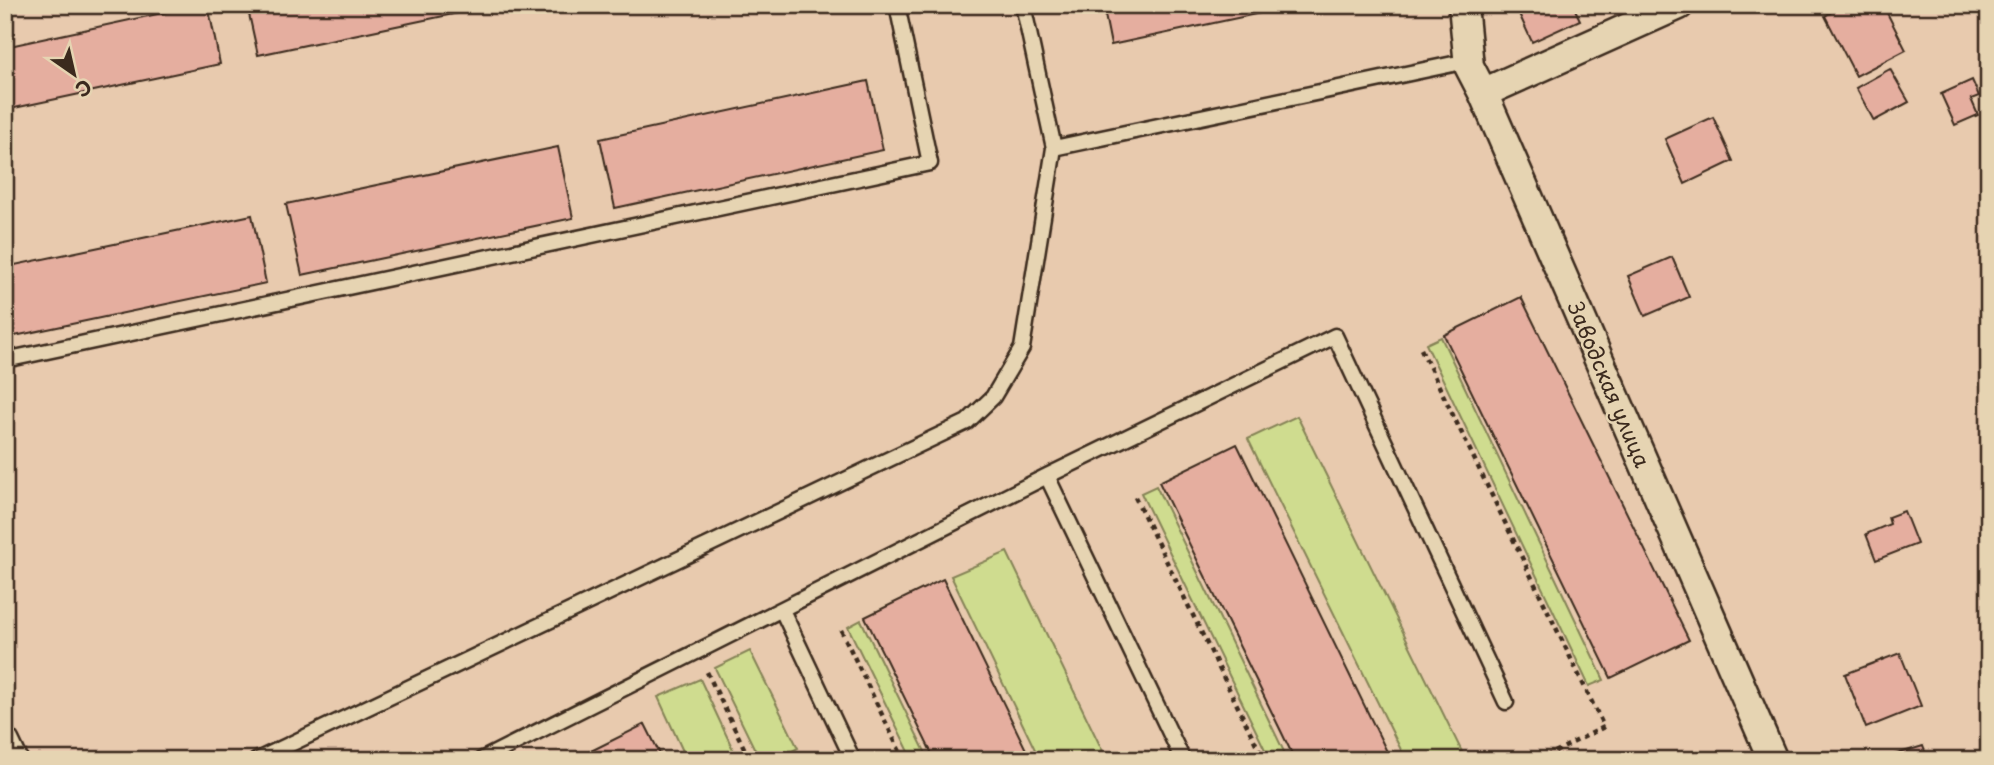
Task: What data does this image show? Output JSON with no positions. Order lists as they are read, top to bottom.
{
  "streets": {
    "street": ["Заводская улица"]
  },
  "north": "bottom right"
}
